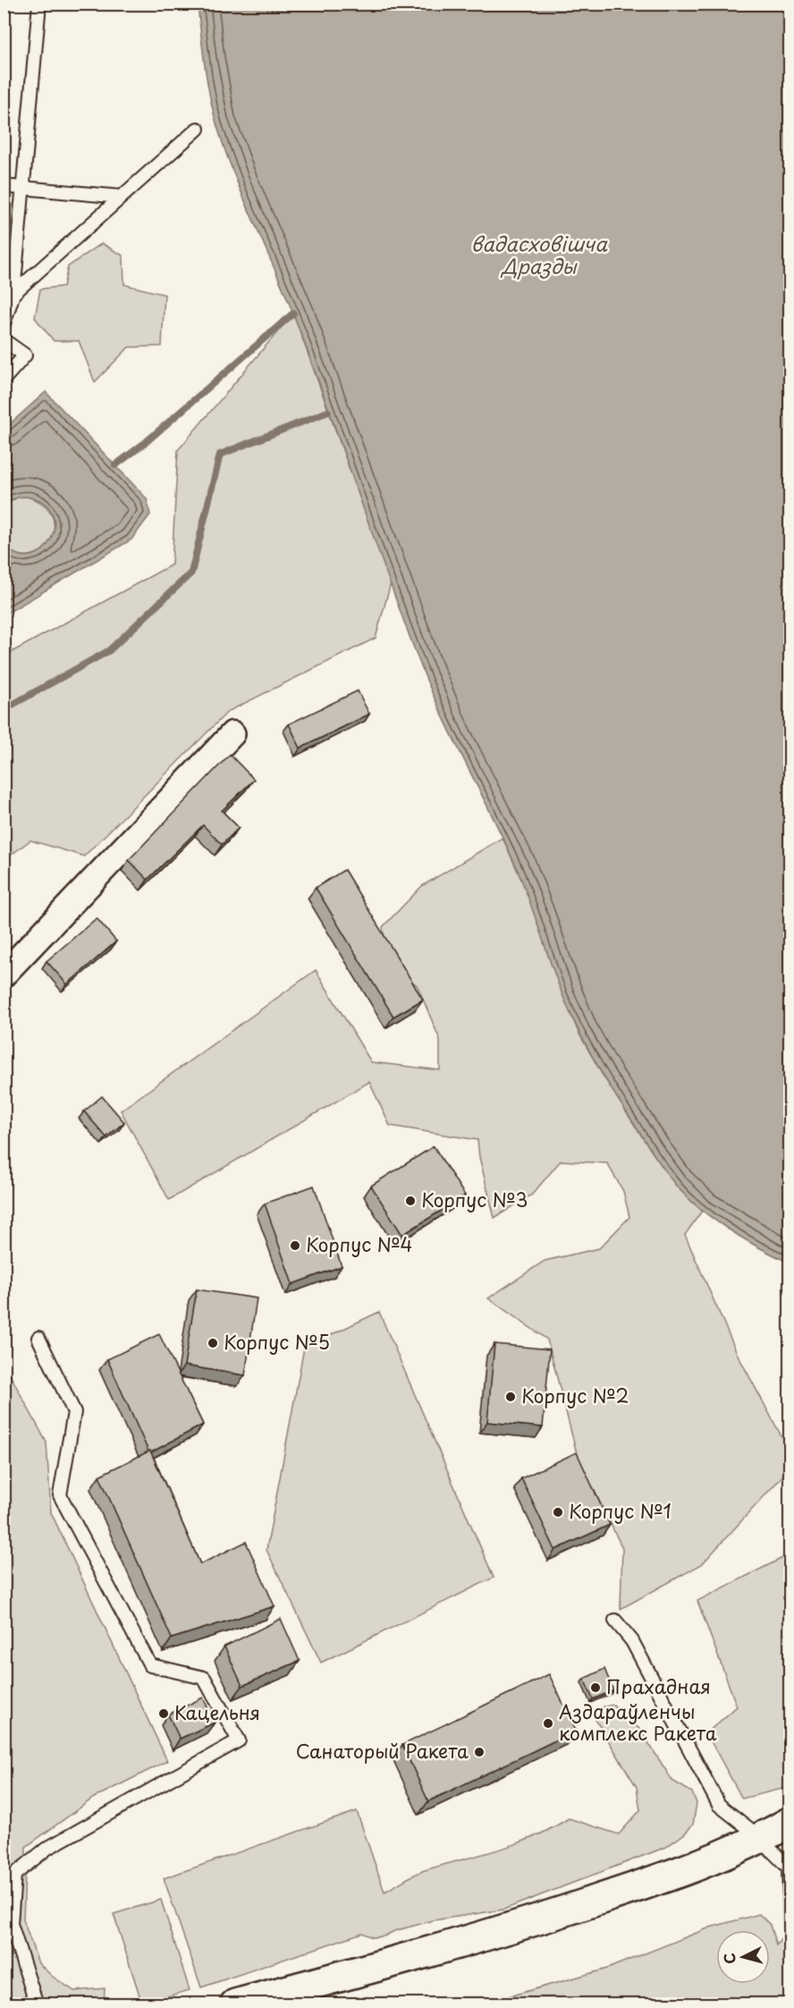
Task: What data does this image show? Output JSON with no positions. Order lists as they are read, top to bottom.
{
  "water": ["вадасховішча Дразды"],
  "places": [
    "Корпус №3",
    "Корпус №4",
    "Корпус №5",
    "Корпус №2",
    "Корпус №1",
    "Прахадная",
    "Кацельня",
    "Аздараўленчы комплекс Ракета",
    "Санаторый Ракета"
  ],
  "north": "left"
}
